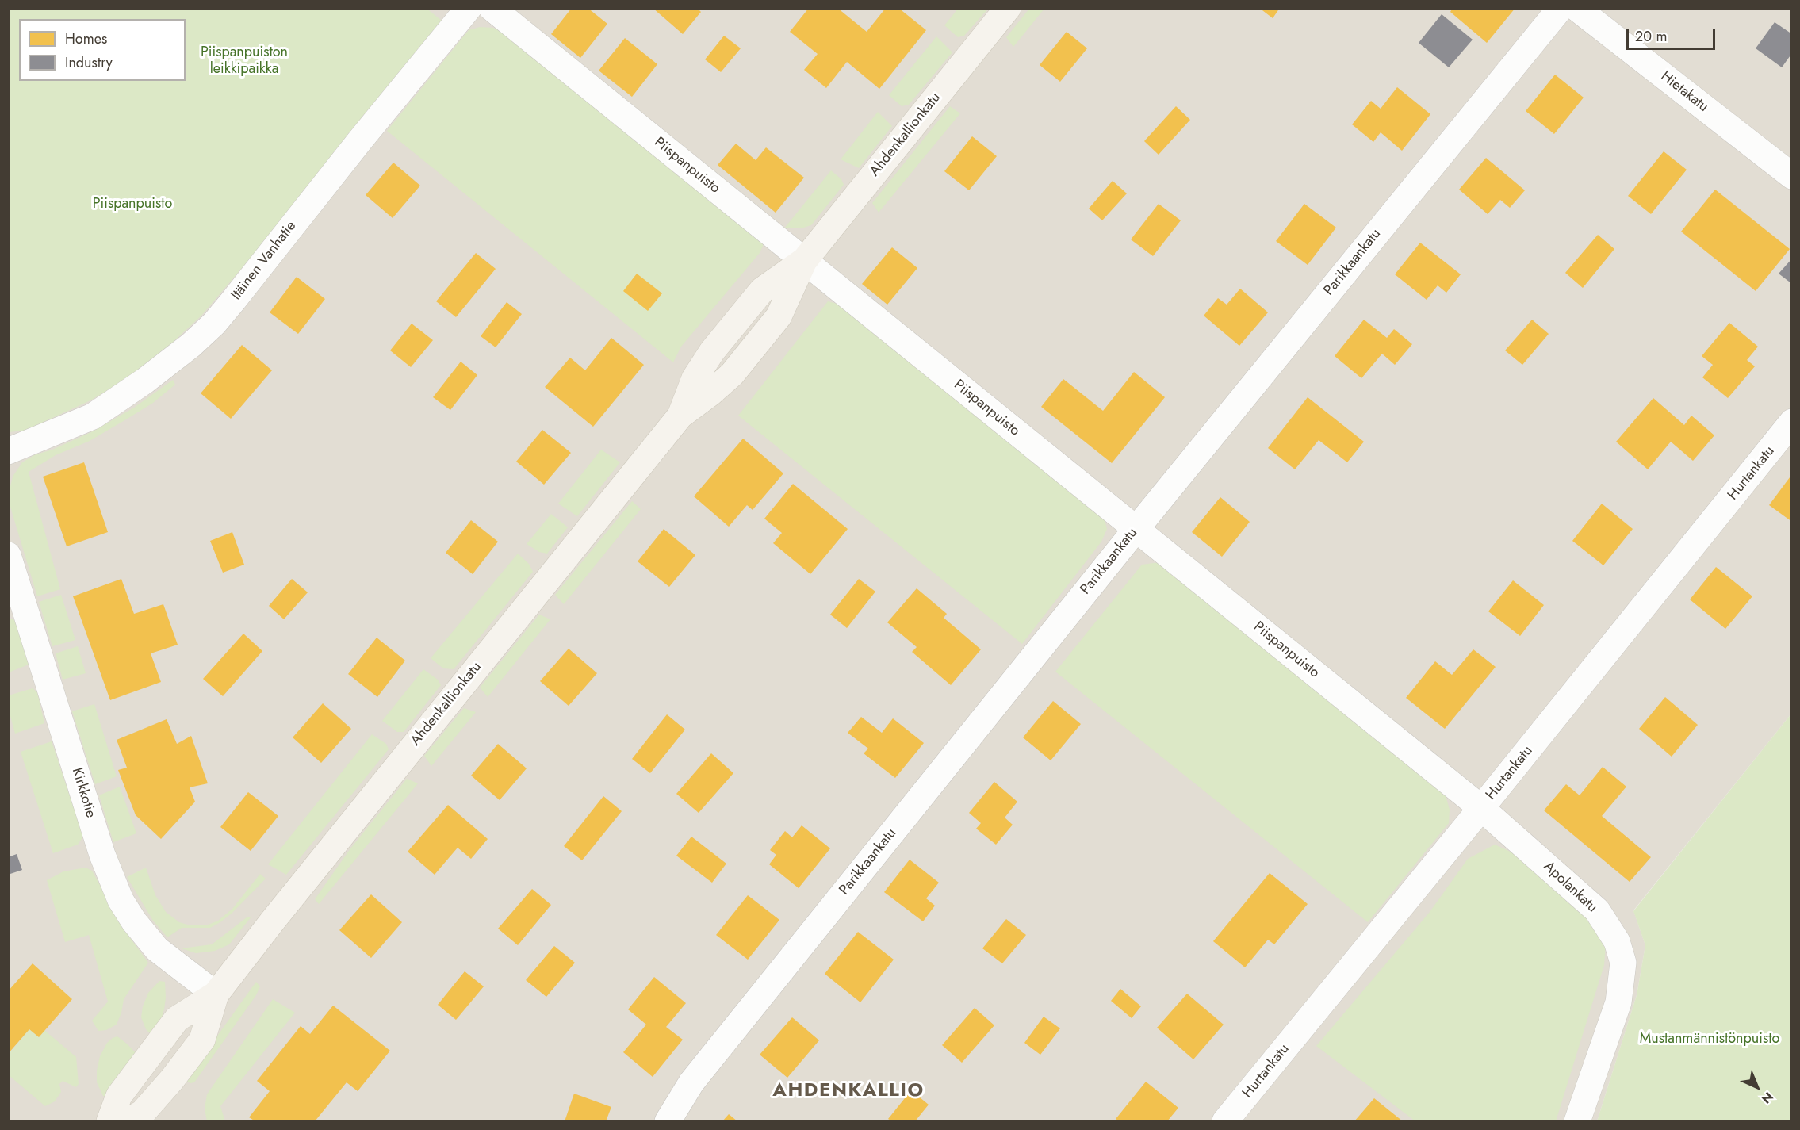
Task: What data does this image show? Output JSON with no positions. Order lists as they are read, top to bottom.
{
  "streets": {
    "street": [
      "Hietakatu",
      "Ahdenkallionkatu",
      "Piispanpuisto",
      "Itäinen Vanhatie",
      "Parikkaankatu",
      "Hurtankatu",
      "Kirkkotie",
      "Apolankatu"
    ]
  },
  "crossings": [
    ["Ahdenkallionkatu", "Piispanpuisto"],
    ["Ahdenkallionkatu", "Kirkkotie"],
    ["Piispanpuisto", "Parikkaankatu"],
    ["Piispanpuisto", "Hurtankatu"],
    ["Piispanpuisto", "Apolankatu"],
    ["Hurtankatu", "Apolankatu"]
  ],
  "districts": ["AHDENKALLIO"],
  "parks": ["Piispanpuiston leikkipaikka", "Piispanpuisto", "Mustanmännistönpuisto"],
  "legend": ["Homes", "Industry"],
  "scale_bar": "20 m",
  "north": "bottom right"
}
